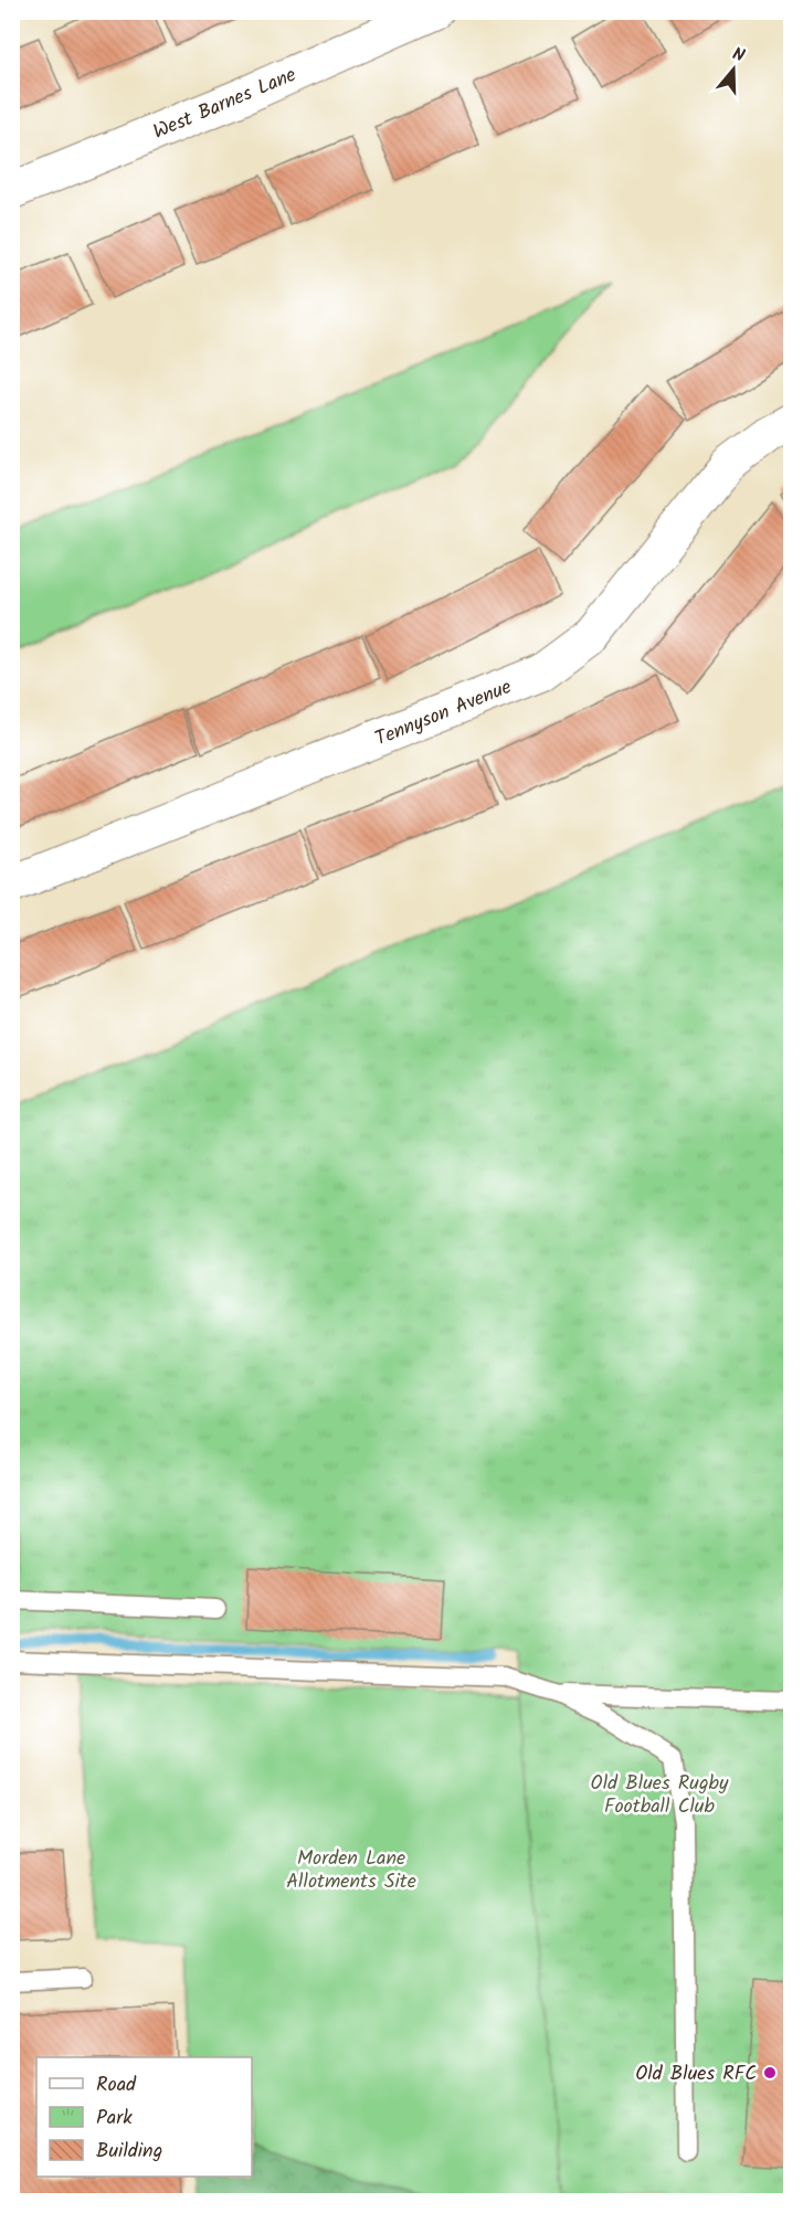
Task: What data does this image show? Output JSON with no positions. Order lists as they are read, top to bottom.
{
  "streets": {
    "street": ["West Barnes Lane", "Tennyson Avenue"]
  },
  "parks": ["Old Blues Rugby Football Club", "Morden Lane Allotments Site"],
  "places": ["Old Blues RFC"],
  "legend": ["Road", "Park", "Building"],
  "north": "top"
}
